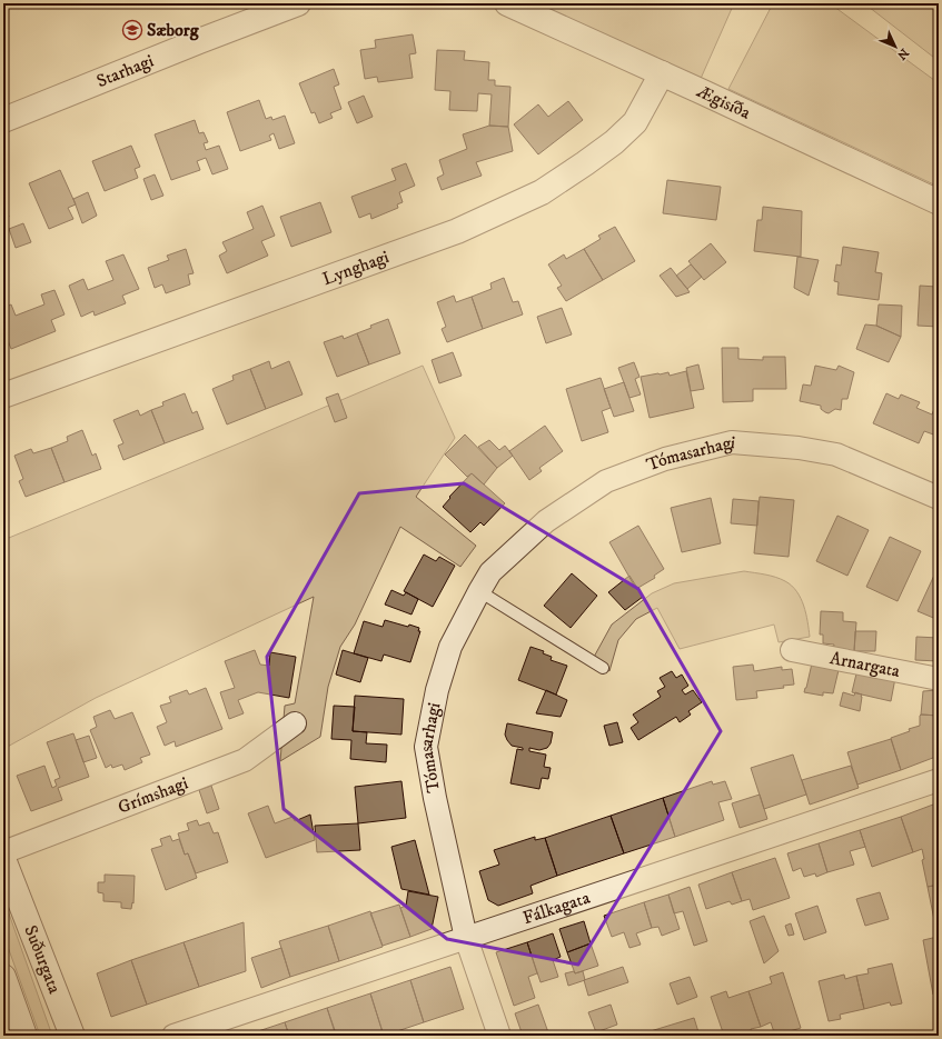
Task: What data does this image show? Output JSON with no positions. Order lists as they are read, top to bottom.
{
  "streets": {
    "street": [
      "Starhagi",
      "Ægisíða",
      "Lynghagi",
      "Tómasarhagi",
      "Arnargata",
      "Grímshagi",
      "Fálkagata",
      "Suðurgata"
    ]
  },
  "crossings": [
    ["Ægisíða", "Lynghagi"],
    ["Tómasarhagi", "Fálkagata"]
  ],
  "places": {
    "school or university": ["Sæborg"]
  },
  "north": "bottom right"
}
